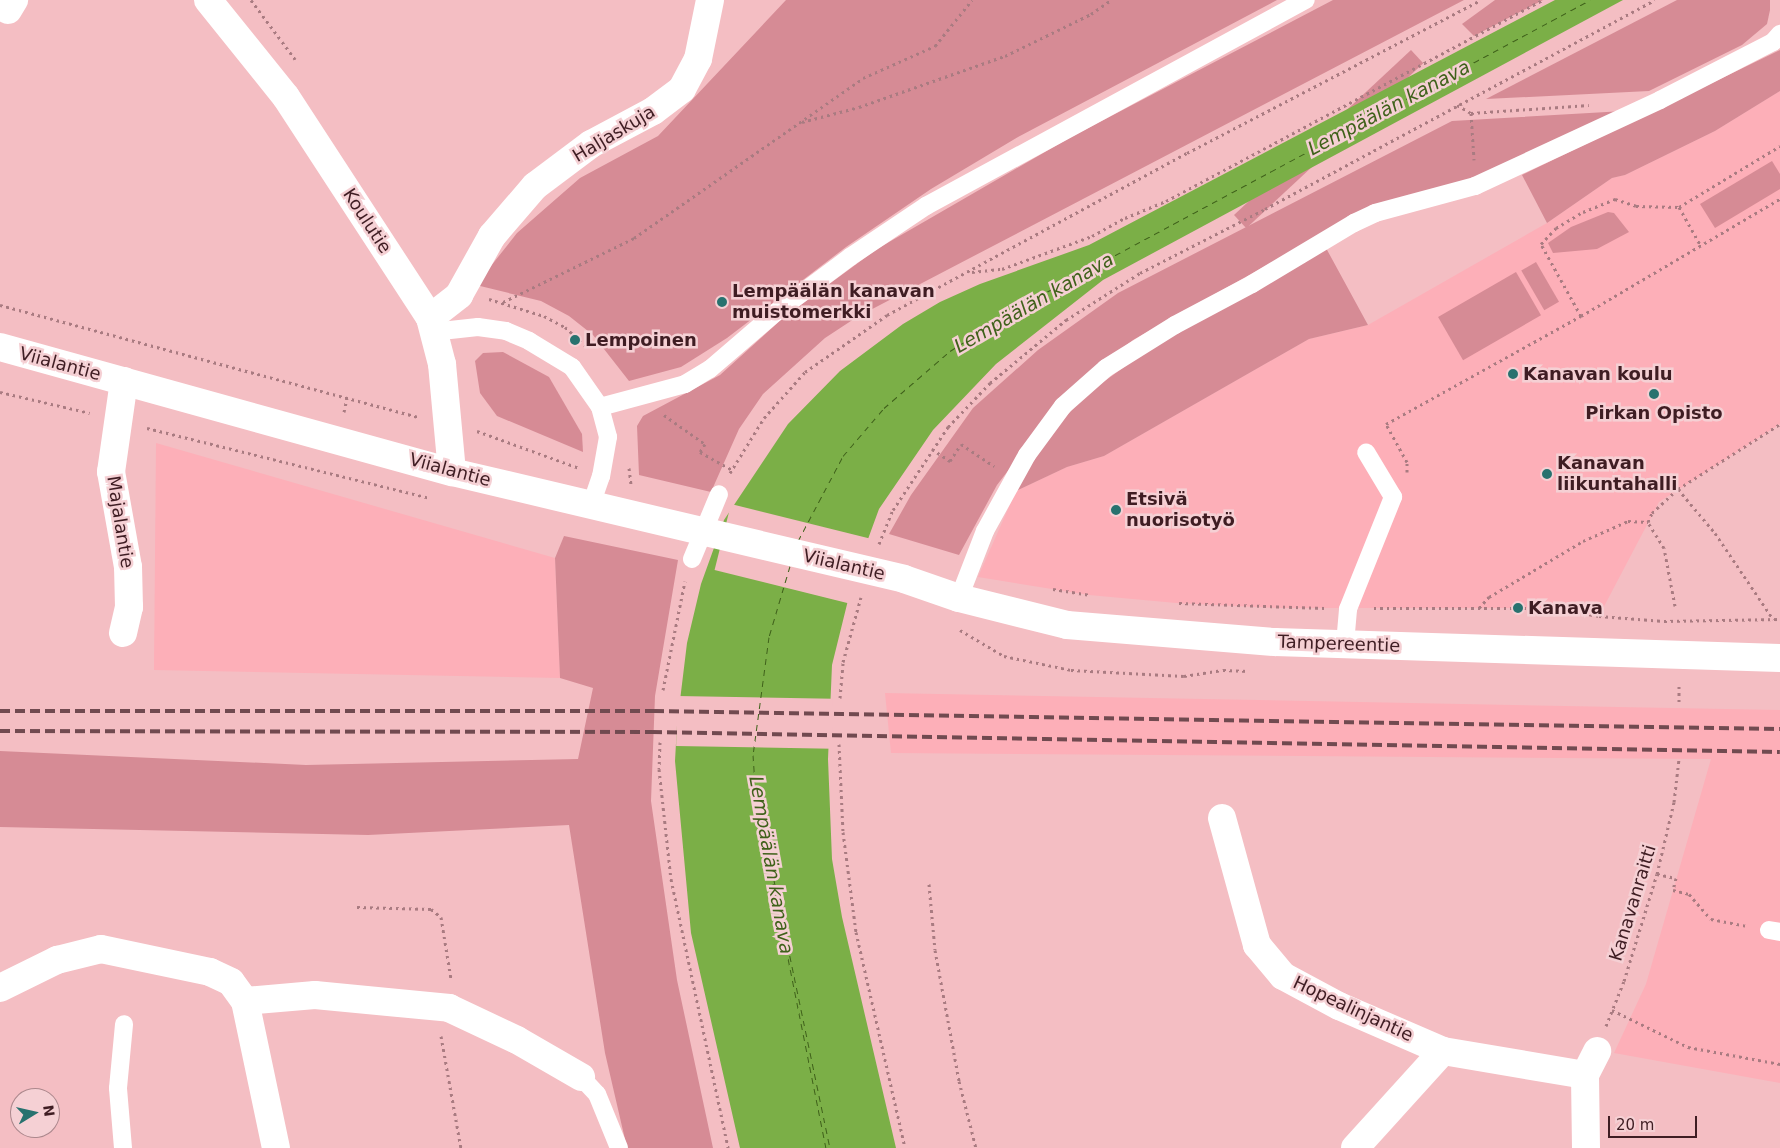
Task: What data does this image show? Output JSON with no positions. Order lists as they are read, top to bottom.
{
  "streets": {
    "street": [
      "Haljaskuja",
      "Koulutie",
      "Viialantie",
      "Majalantie",
      "Tampereentie",
      "Hopealinjantie"
    ],
    "path": ["Kanavanraitti"]
  },
  "crossings": [
    ["Haljaskuja", "Koulutie"],
    ["Koulutie", "Viialantie"],
    ["Viialantie", "Majalantie"],
    ["Viialantie", "Tampereentie"],
    ["Kanavanraitti", "Hopealinjantie"]
  ],
  "water": ["Lempäälän kanava"],
  "places": [
    "Lempäälän kanavan muistomerkki",
    "Lempoinen",
    "Kanavan koulu",
    "Pirkan Opisto",
    "Kanavan liikuntahalli",
    "Etsivä nuorisotyö",
    "Kanava"
  ],
  "scale_bar": "20 m",
  "north": "right"
}
